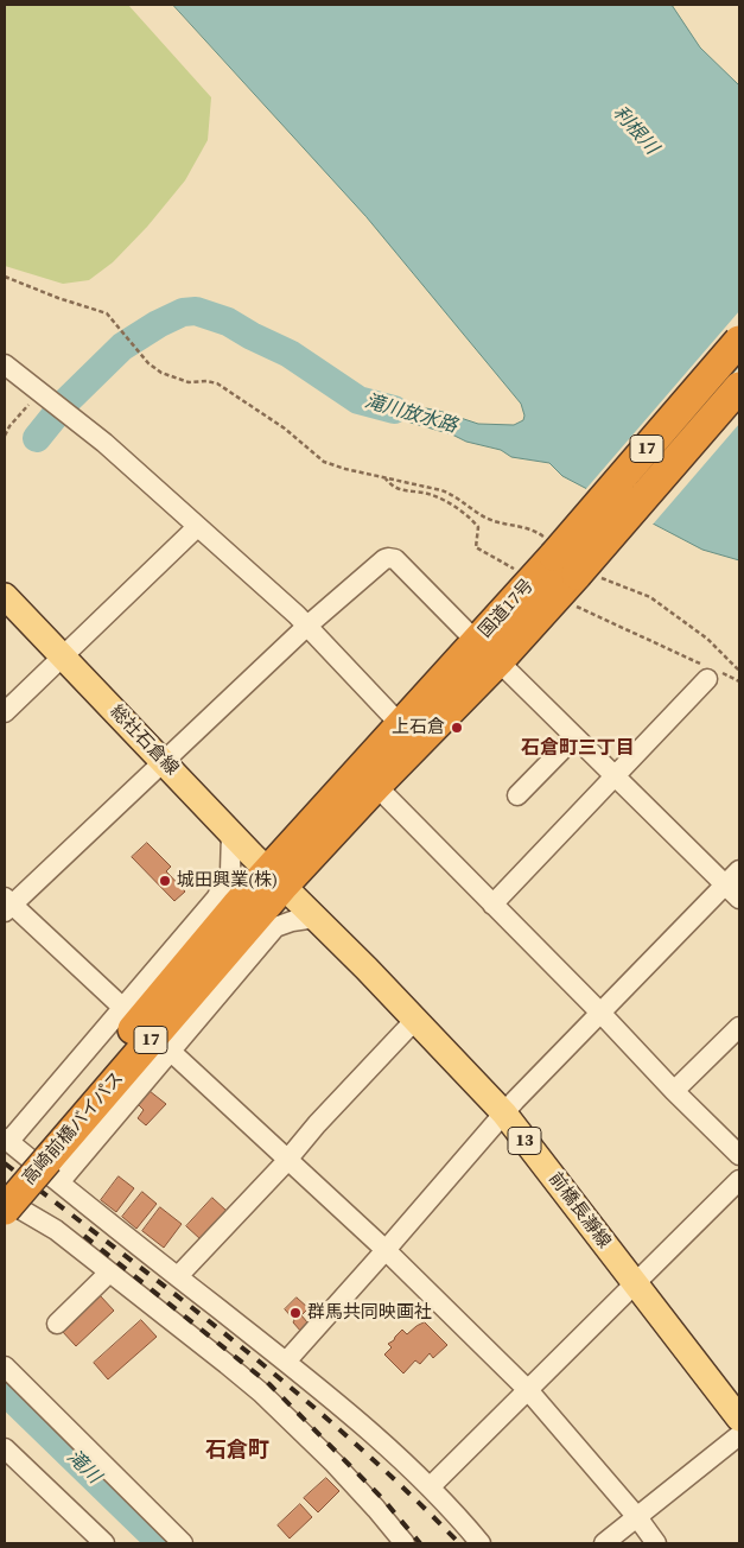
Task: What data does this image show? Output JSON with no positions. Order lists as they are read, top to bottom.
{
  "streets": {
    "highway": ["17", "国道17号", "高崎前橋バイパス"],
    "main road": ["総社石倉線", "13", "前橋長瀞線"]
  },
  "crossings": [
    ["国道17号", "総社石倉線"],
    ["国道17号", "高崎前橋バイパス"],
    ["国道17号", "前橋長瀞線"],
    ["総社石倉線", "高崎前橋バイパス"],
    ["総社石倉線", "前橋長瀞線"],
    ["高崎前橋バイパス", "前橋長瀞線"]
  ],
  "districts": ["石倉町三丁目", "石倉町"],
  "water": ["利根川", "滝川放水路", "滝川"],
  "places": ["上石倉", "城田興業(株)", "群馬共同映画社"]
}
